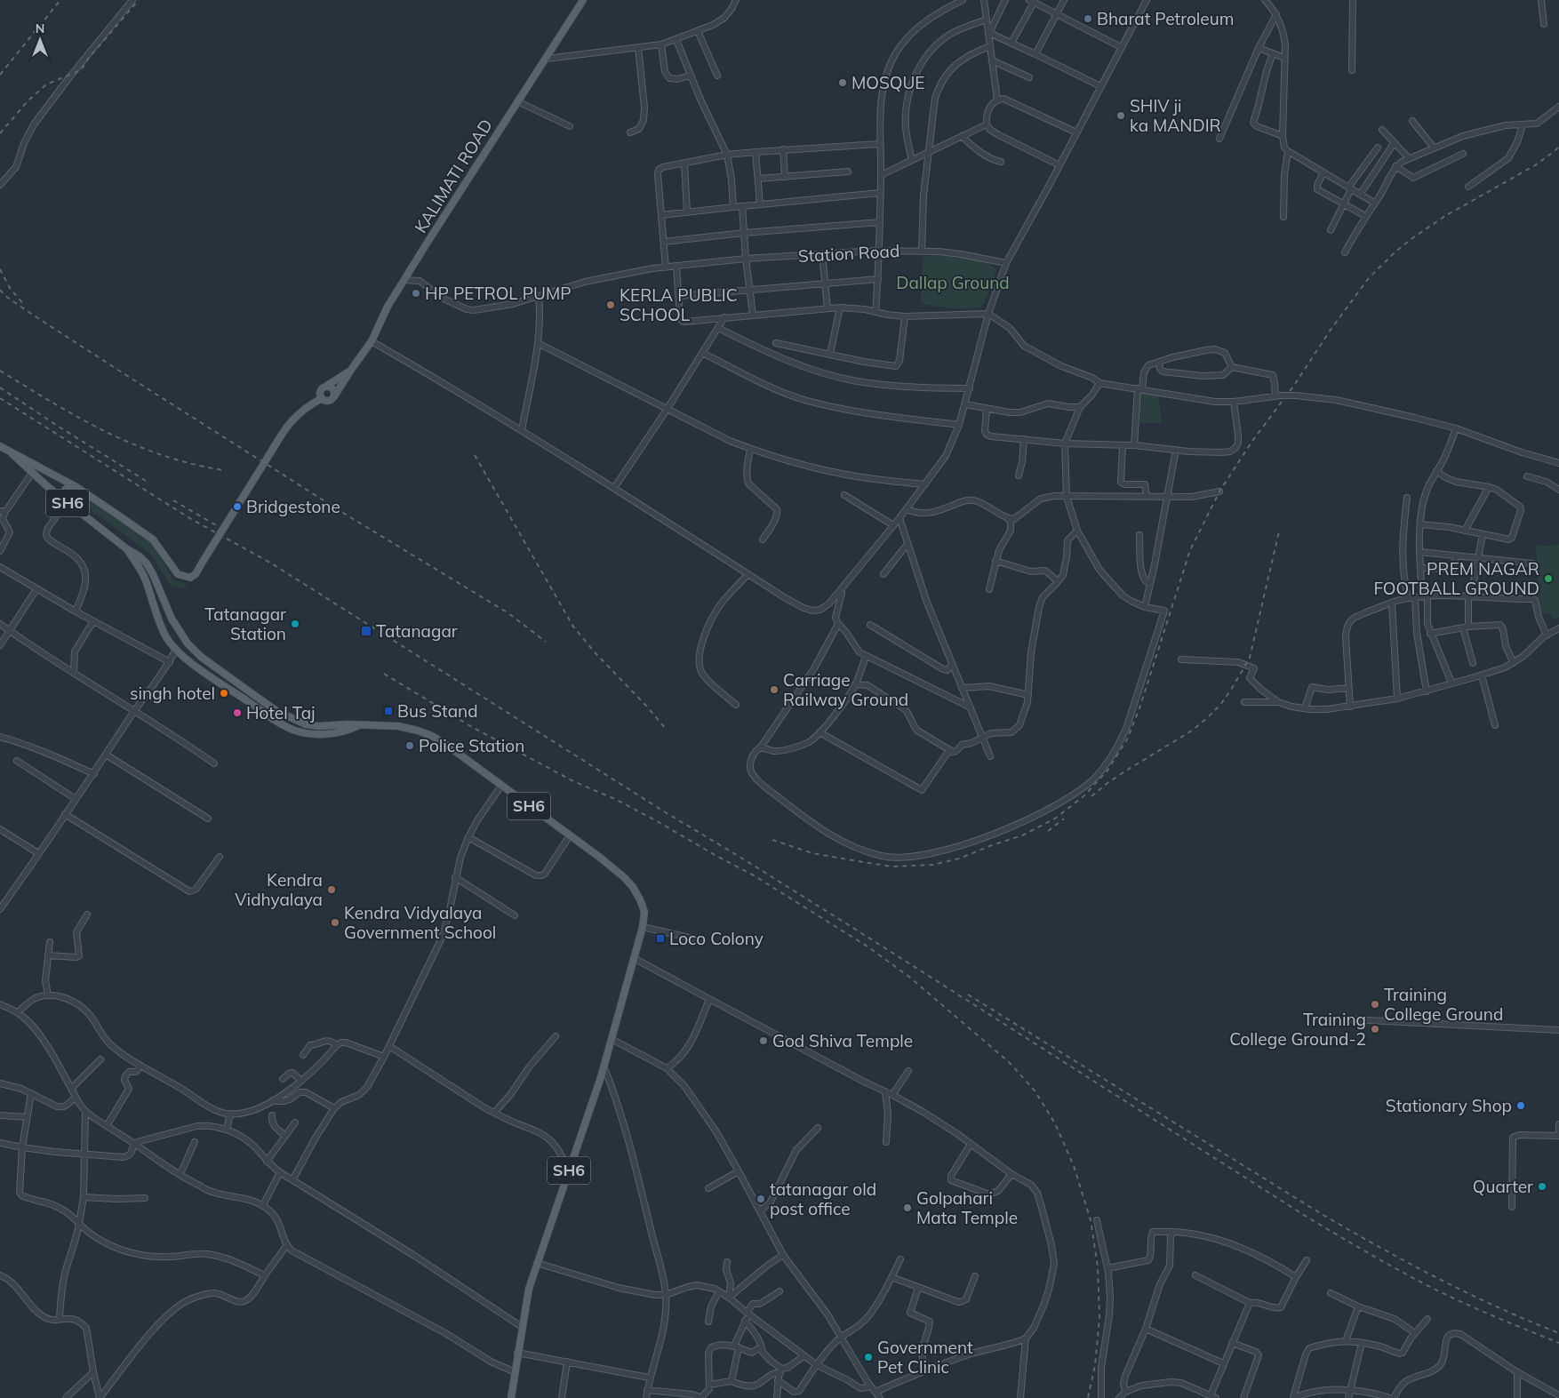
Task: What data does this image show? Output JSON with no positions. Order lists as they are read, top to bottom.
{
  "streets": {
    "main road": ["KALIMATI ROAD", "SH6"],
    "street": ["Station Road"]
  },
  "crossings": [
    ["KALIMATI ROAD", "Station Road"]
  ],
  "parks": ["Dallap Ground"],
  "places": {
    "other": [
      "Bharat Petroleum",
      "MOSQUE",
      "SHIV ji ka MANDIR",
      "HP PETROL PUMP",
      "KERLA PUBLIC SCHOOL",
      "Bridgestone",
      "PREM NAGAR FOOTBALL GROUND",
      "Tatanagar Station",
      "Carriage Railway Ground",
      "singh hotel",
      "Hotel Taj",
      "Police Station",
      "Kendra Vidhyalaya",
      "Kendra Vidyalaya Government School",
      "Training College Ground",
      "Training College Ground-2",
      "God Shiva Temple",
      "Stationary Shop",
      "Quarter",
      "tatanagar old post office",
      "Golpahari Mata Temple",
      "Government Pet Clinic"
    ],
    "transit": ["Tatanagar", "Bus Stand", "Loco Colony"]
  },
  "north": "top"
}
